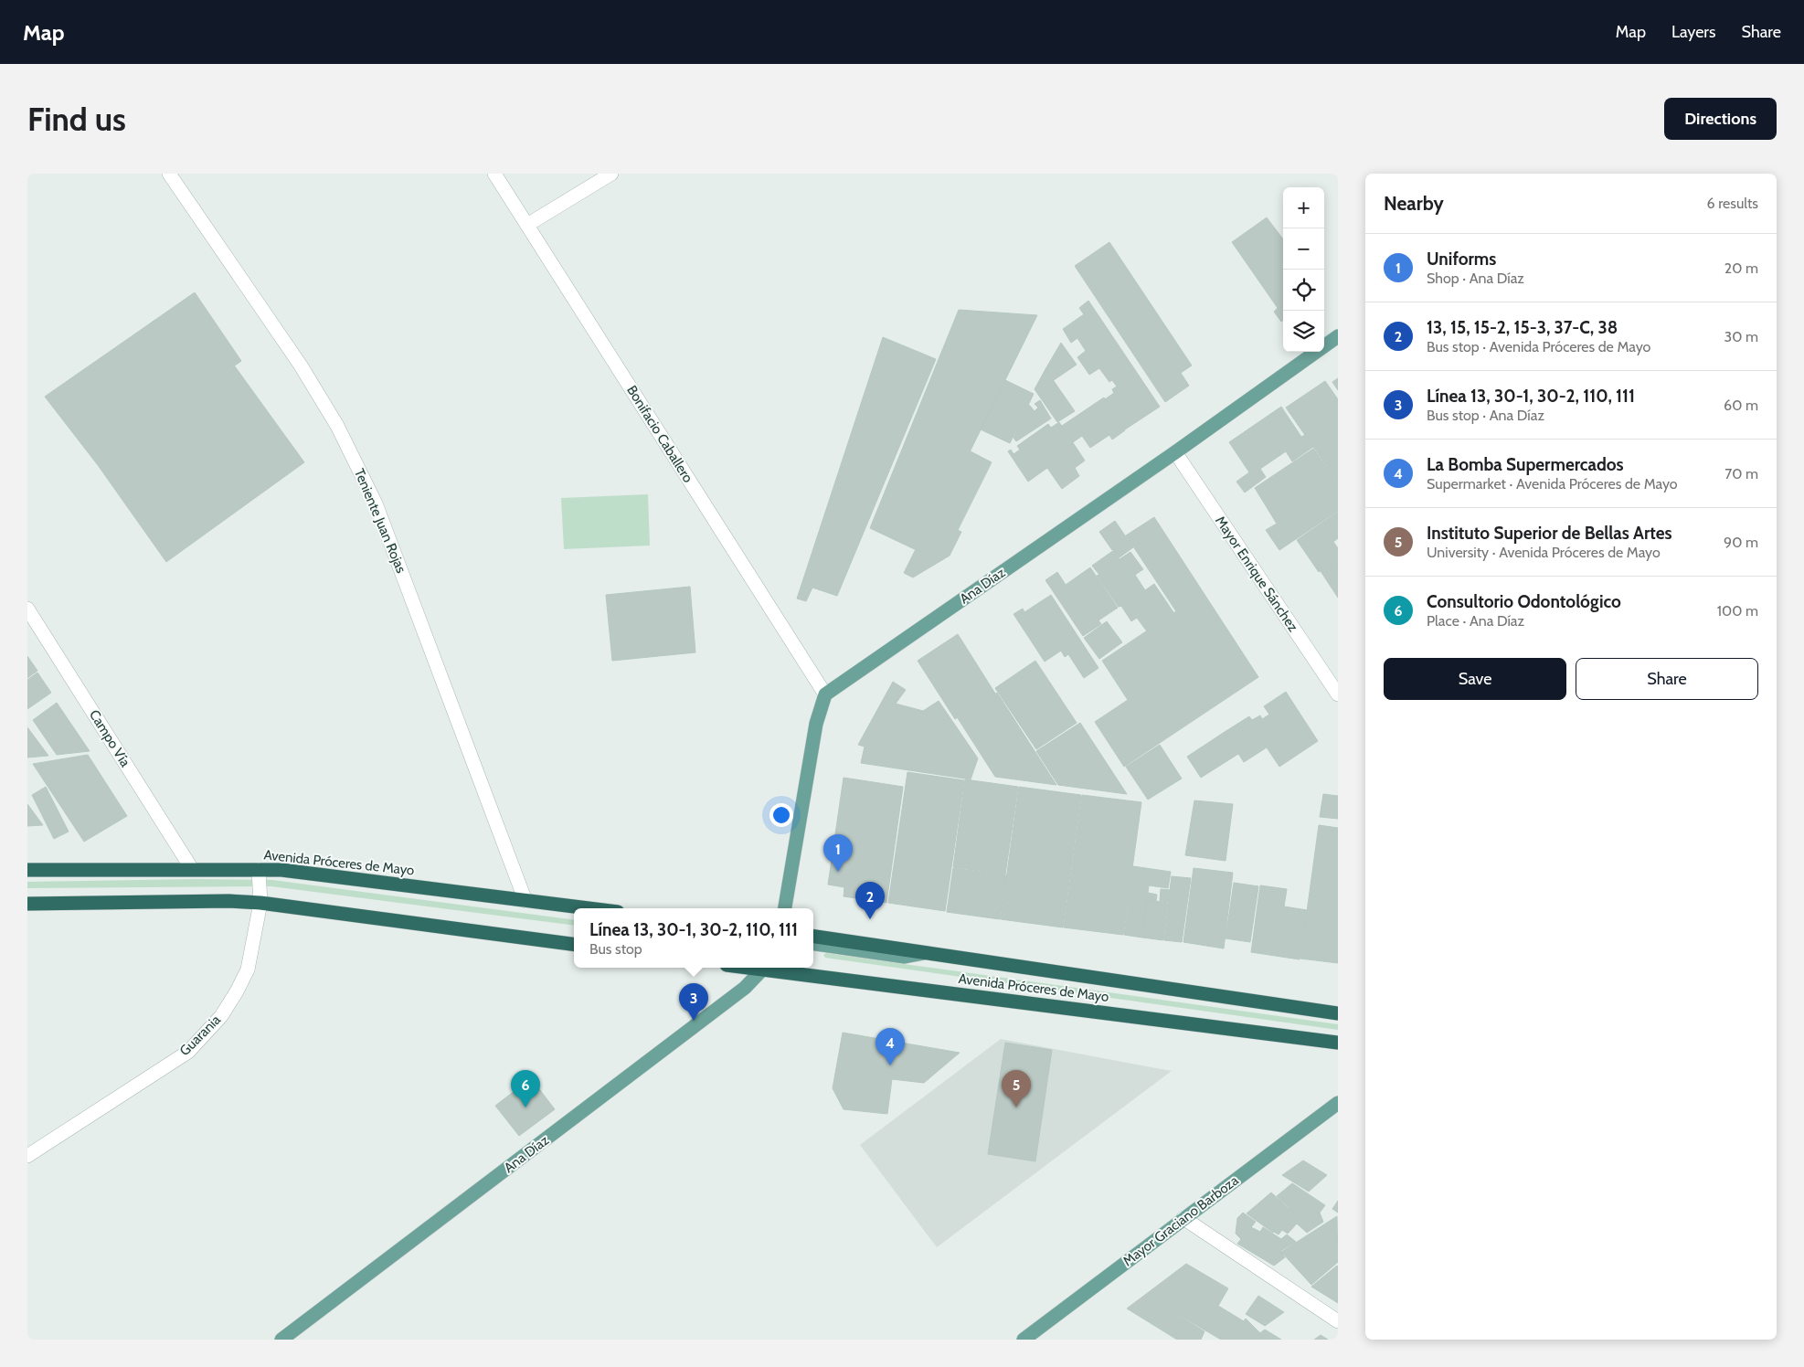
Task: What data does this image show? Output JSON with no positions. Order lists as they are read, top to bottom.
{
  "streets": {
    "highway": ["Avenida Próceres de Mayo"],
    "main road": ["Ana Díaz", "Mayor Graciano Barboza"],
    "street": [
      "Bonifacio Caballero",
      "Teniente Juan Rojas",
      "Mayor Enrique Sánchez",
      "Campo Vía",
      "Guarania"
    ]
  },
  "crossings": [
    ["Bonifacio Caballero", "Ana Díaz"],
    ["Teniente Juan Rojas", "Avenida Próceres de Mayo"],
    ["Mayor Enrique Sánchez", "Ana Díaz"],
    ["Campo Vía", "Avenida Próceres de Mayo"],
    ["Avenida Próceres de Mayo", "Guarania"]
  ],
  "page": {
    "header": "Map",
    "nav": ["Map", "Layers", "Share"],
    "buttons": [
      "Directions",
      ["Save", "Share"]
    ],
    "title": "Find us",
    "heading": ["Nearby", "6 results"],
    "map_buttons": ["+", "−"],
    "list": [
      {
        "mark": "1",
        "name": "Uniforms",
        "note": "Shop · Ana Díaz",
        "value": "20 m"
      },
      {
        "mark": "2",
        "name": "13, 15, 15-2, 15-3, 37-C, 38",
        "note": "Bus stop · Avenida Próceres de Mayo",
        "value": "30 m"
      },
      {
        "mark": "3",
        "name": "Línea 13, 30-1, 30-2, 110, 111",
        "note": "Bus stop · Ana Díaz",
        "value": "60 m"
      },
      {
        "mark": "4",
        "name": "La Bomba Supermercados",
        "note": "Supermarket · Avenida Próceres de Mayo",
        "value": "70 m"
      },
      {
        "mark": "5",
        "name": "Instituto Superior de Bellas Artes",
        "note": "University · Avenida Próceres de Mayo",
        "value": "90 m"
      },
      {
        "mark": "6",
        "name": "Consultorio Odontológico",
        "note": "Place · Ana Díaz",
        "value": "100 m"
      }
    ],
    "pins": [
      "1",
      "2",
      "3",
      "4",
      "5",
      "6"
    ],
    "popup": ["Línea 13, 30-1, 30-2, 110, 111", "Bus stop"]
  }
}
